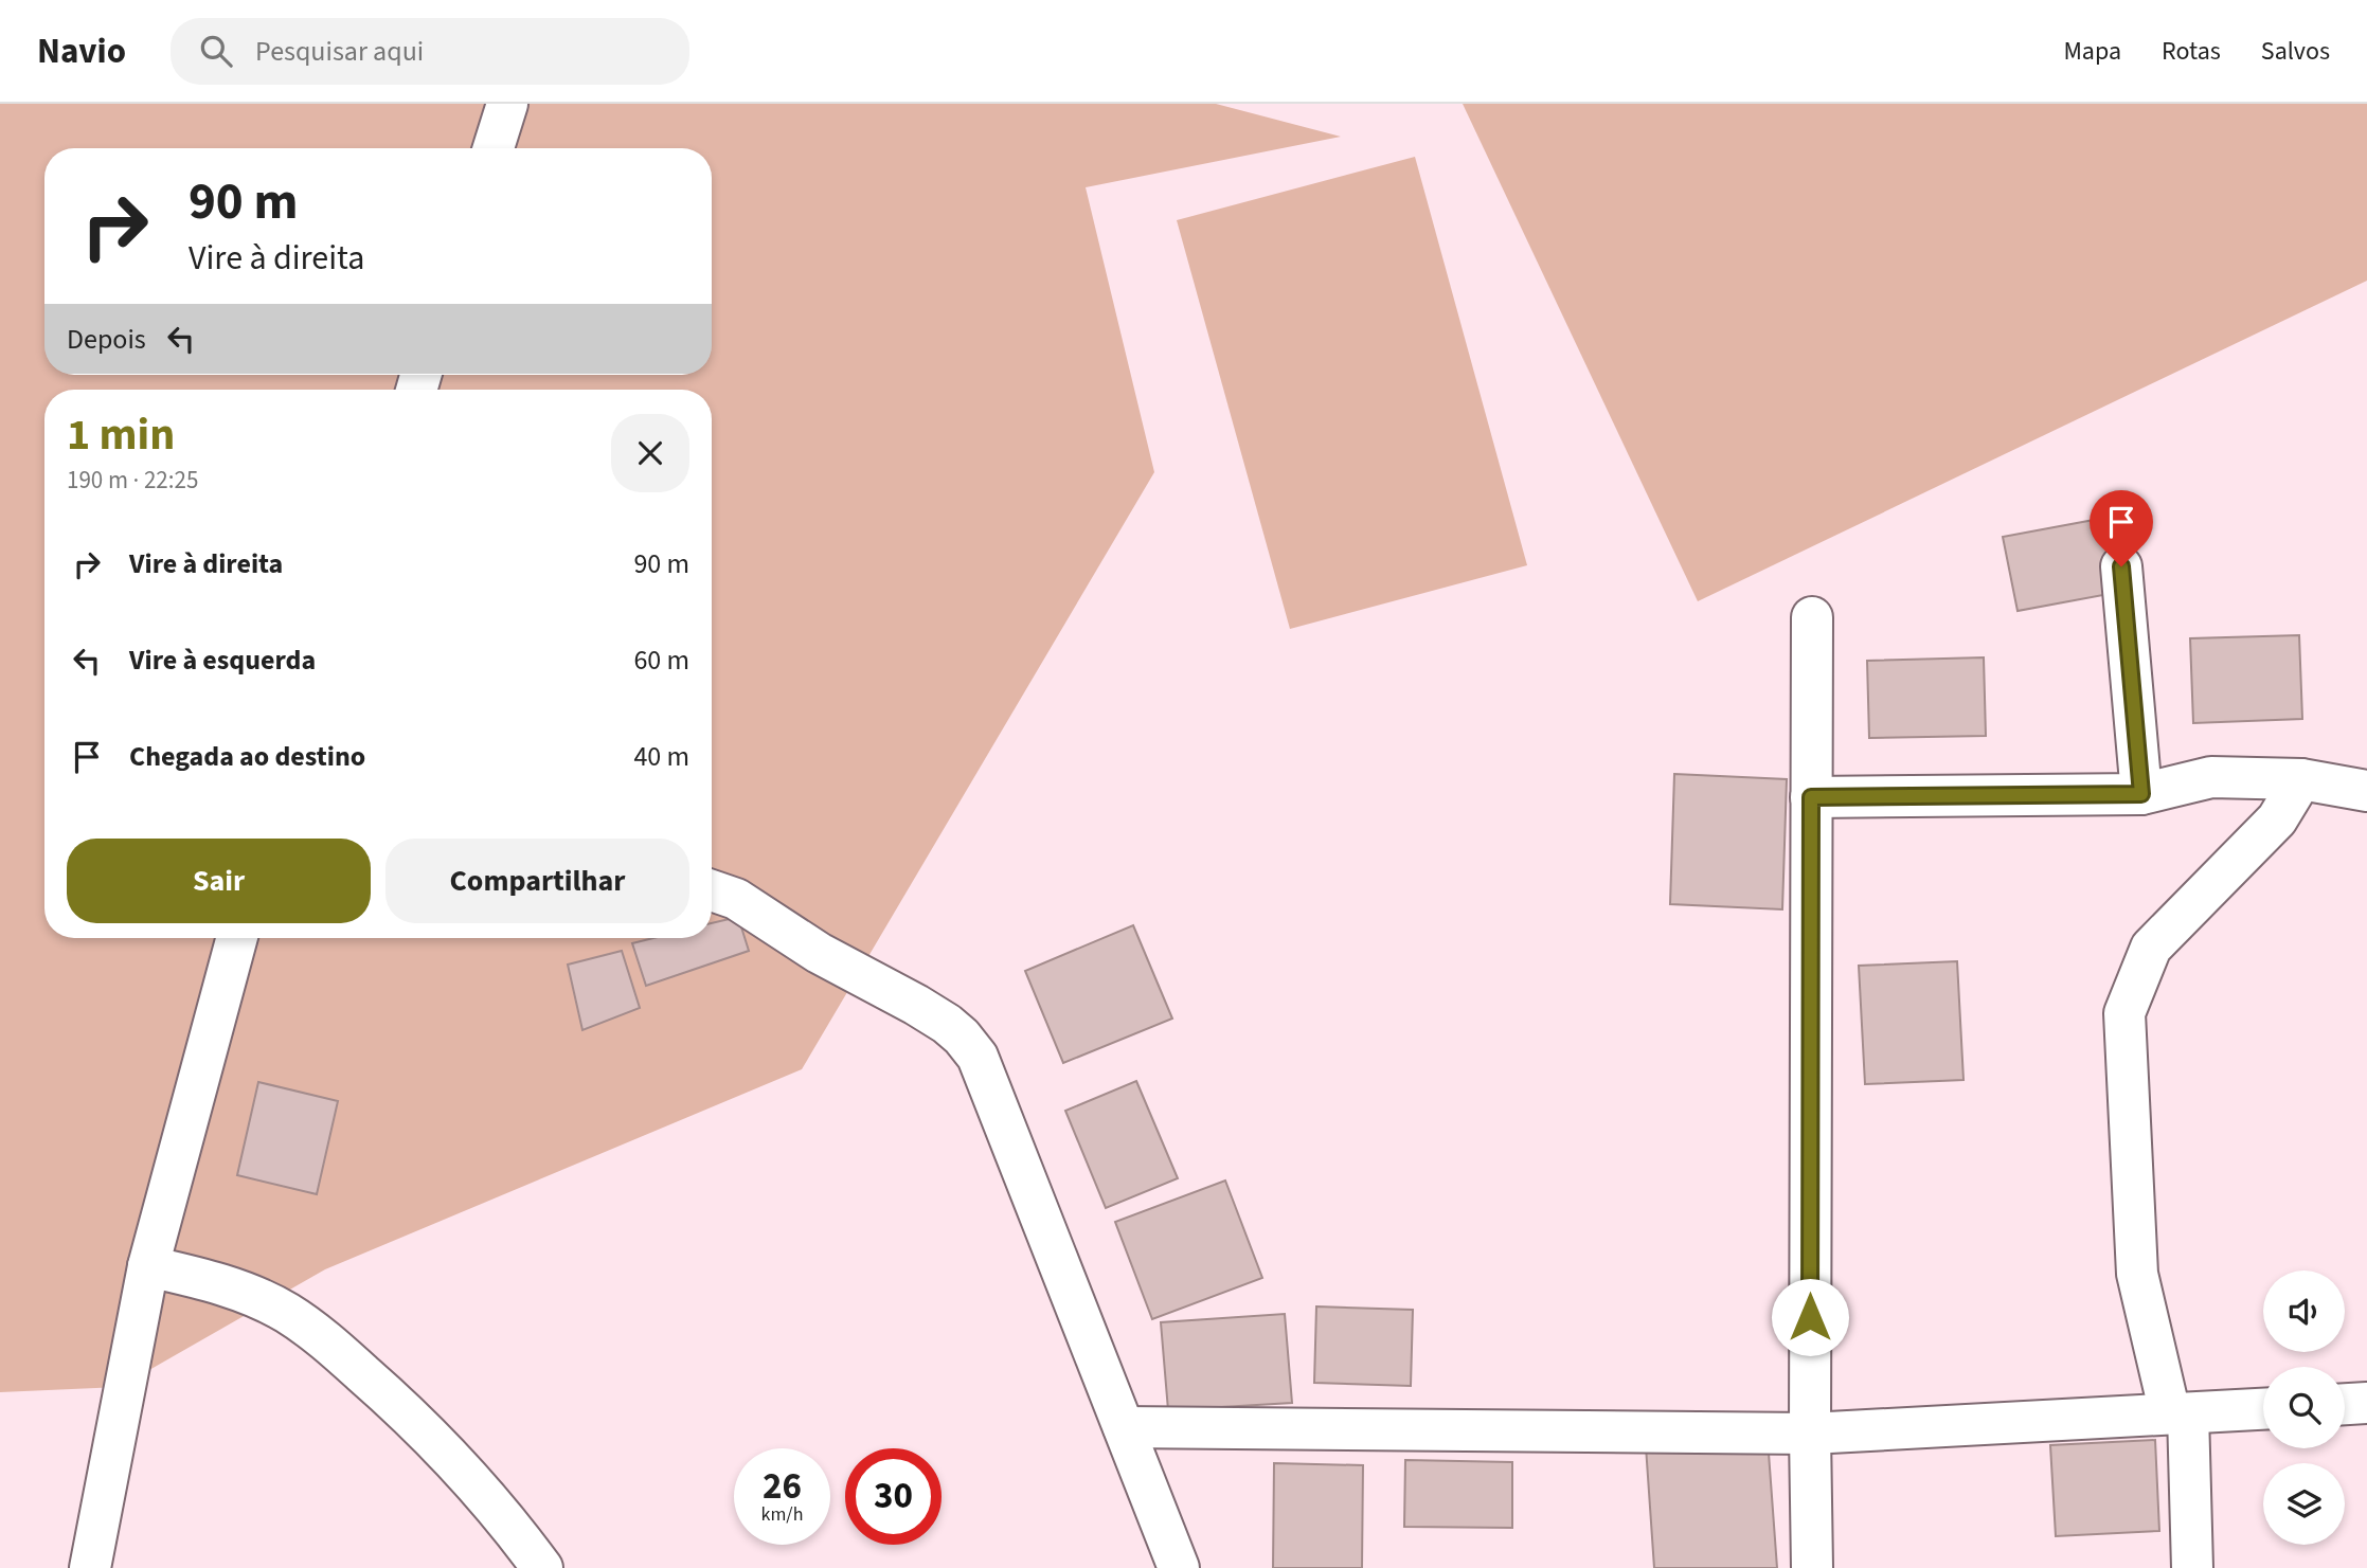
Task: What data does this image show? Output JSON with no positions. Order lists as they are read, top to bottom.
{
  "page": {
    "header": "Navio",
    "search": "Pesquisar aqui",
    "nav": ["Mapa", "Rotas", "Salvos"],
    "turn": ["90 m", "Vire à direita"],
    "then": "Depois",
    "heading": ["1 min", "190 m · 22:25"],
    "list": [
      {
        "name": "Vire à direita",
        "value": "90 m"
      },
      {
        "name": "Vire à esquerda",
        "value": "60 m"
      },
      {
        "name": "Chegada ao destino",
        "value": "40 m"
      }
    ],
    "buttons": ["Sair", "Compartilhar"],
    "speed": "26 km/h",
    "limit": "30"
  }
}
